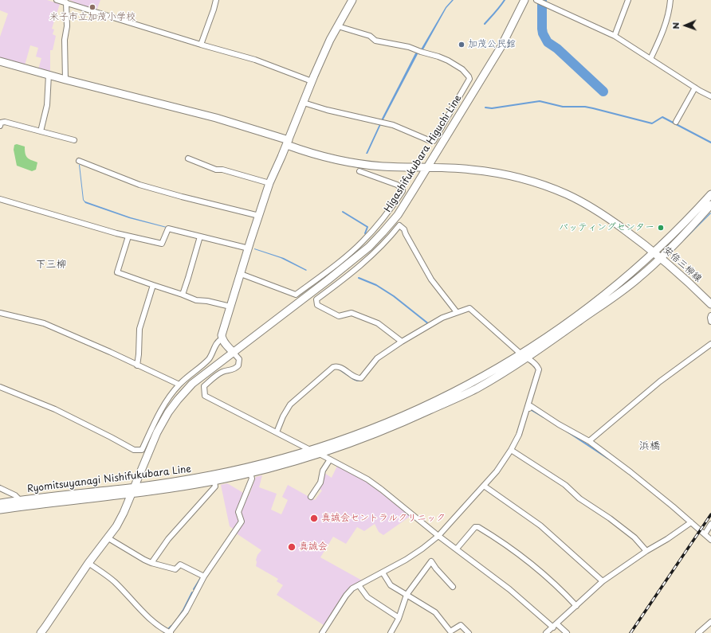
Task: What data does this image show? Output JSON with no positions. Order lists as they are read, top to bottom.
{
  "streets": {
    "main road": ["Higashifukubara Higuchi Line", "安倍三柳線", "Ryomitsuyanagi Nishifukubara Line"]
  },
  "crossings": [
    ["Higashifukubara Higuchi Line", "安倍三柳線"],
    ["Higashifukubara Higuchi Line", "Ryomitsuyanagi Nishifukubara Line"],
    ["安倍三柳線", "Ryomitsuyanagi Nishifukubara Line"]
  ],
  "districts": ["下三柳", "浜橋"],
  "places": [
    "米子市立加茂小学校",
    "加茂公民館",
    "バッティングセンター",
    "真誠会セントラルクリニック",
    "真誠会"
  ],
  "north": "left"
}
